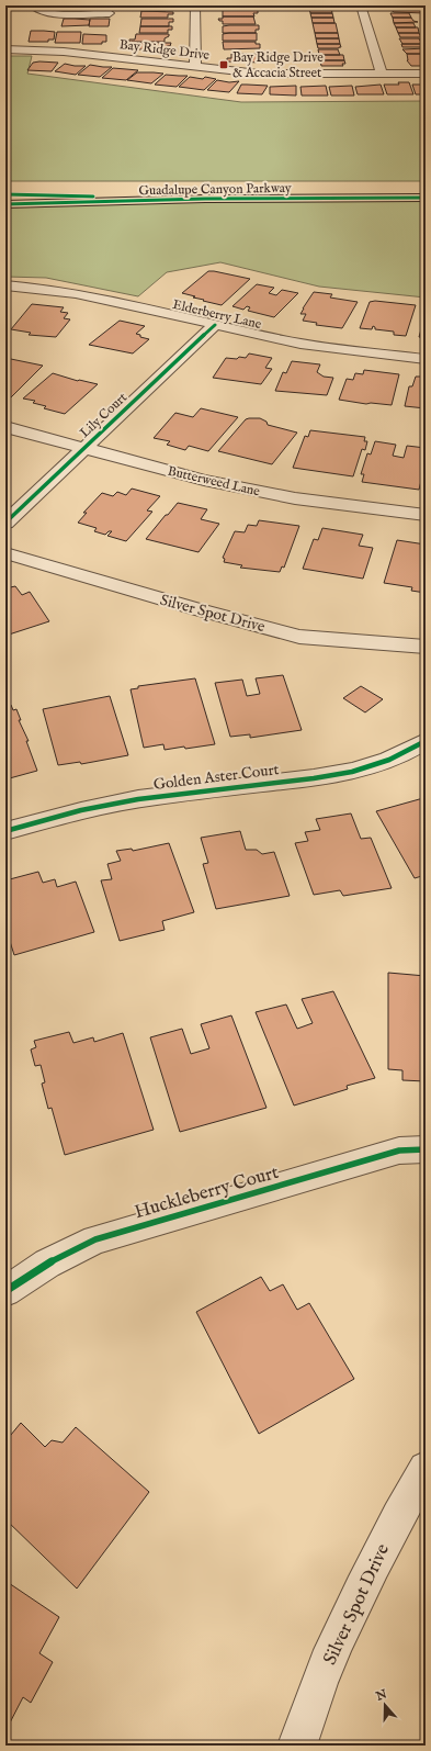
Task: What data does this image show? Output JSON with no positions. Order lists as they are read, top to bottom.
{
  "streets": {
    "main road": ["Guadalupe Canyon Parkway"],
    "street": [
      "Bay Ridge Drive",
      "Elderberry Lane",
      "Lily Court",
      "Butterweed Lane",
      "Silver Spot Drive",
      "Golden Aster Court",
      "Huckleberry Court"
    ]
  },
  "crossings": [
    ["Elderberry Lane", "Lily Court"],
    ["Lily Court", "Butterweed Lane"]
  ],
  "places": {
    "transit": ["Bay Ridge Drive & Accacia Street"]
  },
  "north": "top"
}
